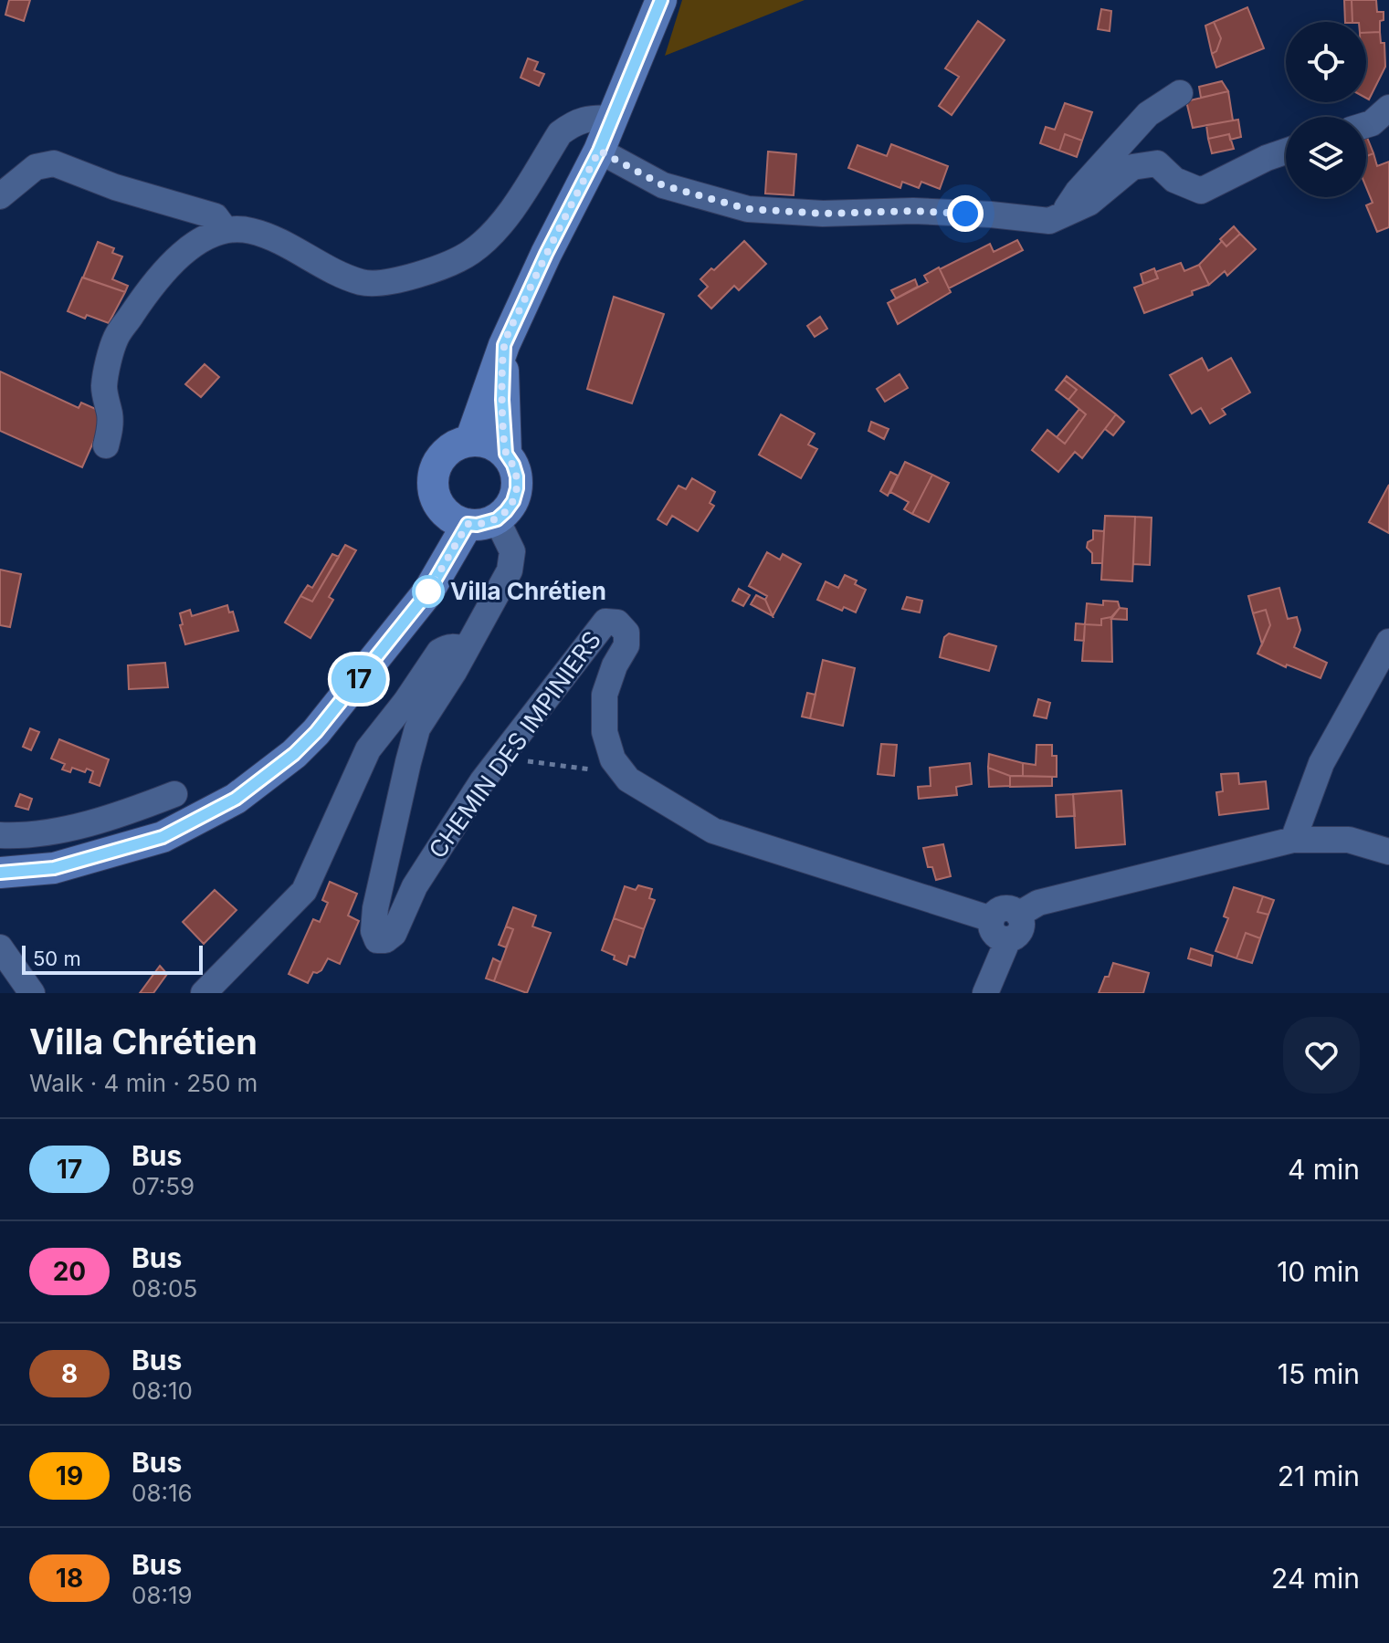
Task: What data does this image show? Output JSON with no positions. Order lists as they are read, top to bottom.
{
  "streets": {
    "street": ["CHEMIN DES IMPINIERS"]
  },
  "places": ["Villa Chrétien"],
  "lines": ["bus line 17"],
  "scale_bar": "50 m",
  "page": {
    "on_map": "17",
    "scale": "50 m",
    "heading": ["Villa Chrétien", "Walk · 4 min · 250 m"],
    "list": [
      {
        "mark": "17",
        "name": "Bus",
        "note": "07:59",
        "value": "4 min"
      },
      {
        "mark": "20",
        "name": "Bus",
        "note": "08:05",
        "value": "10 min"
      },
      {
        "mark": "8",
        "name": "Bus",
        "note": "08:10",
        "value": "15 min"
      },
      {
        "mark": "19",
        "name": "Bus",
        "note": "08:16",
        "value": "21 min"
      },
      {
        "mark": "18",
        "name": "Bus",
        "note": "08:19",
        "value": "24 min"
      }
    ]
  }
}
